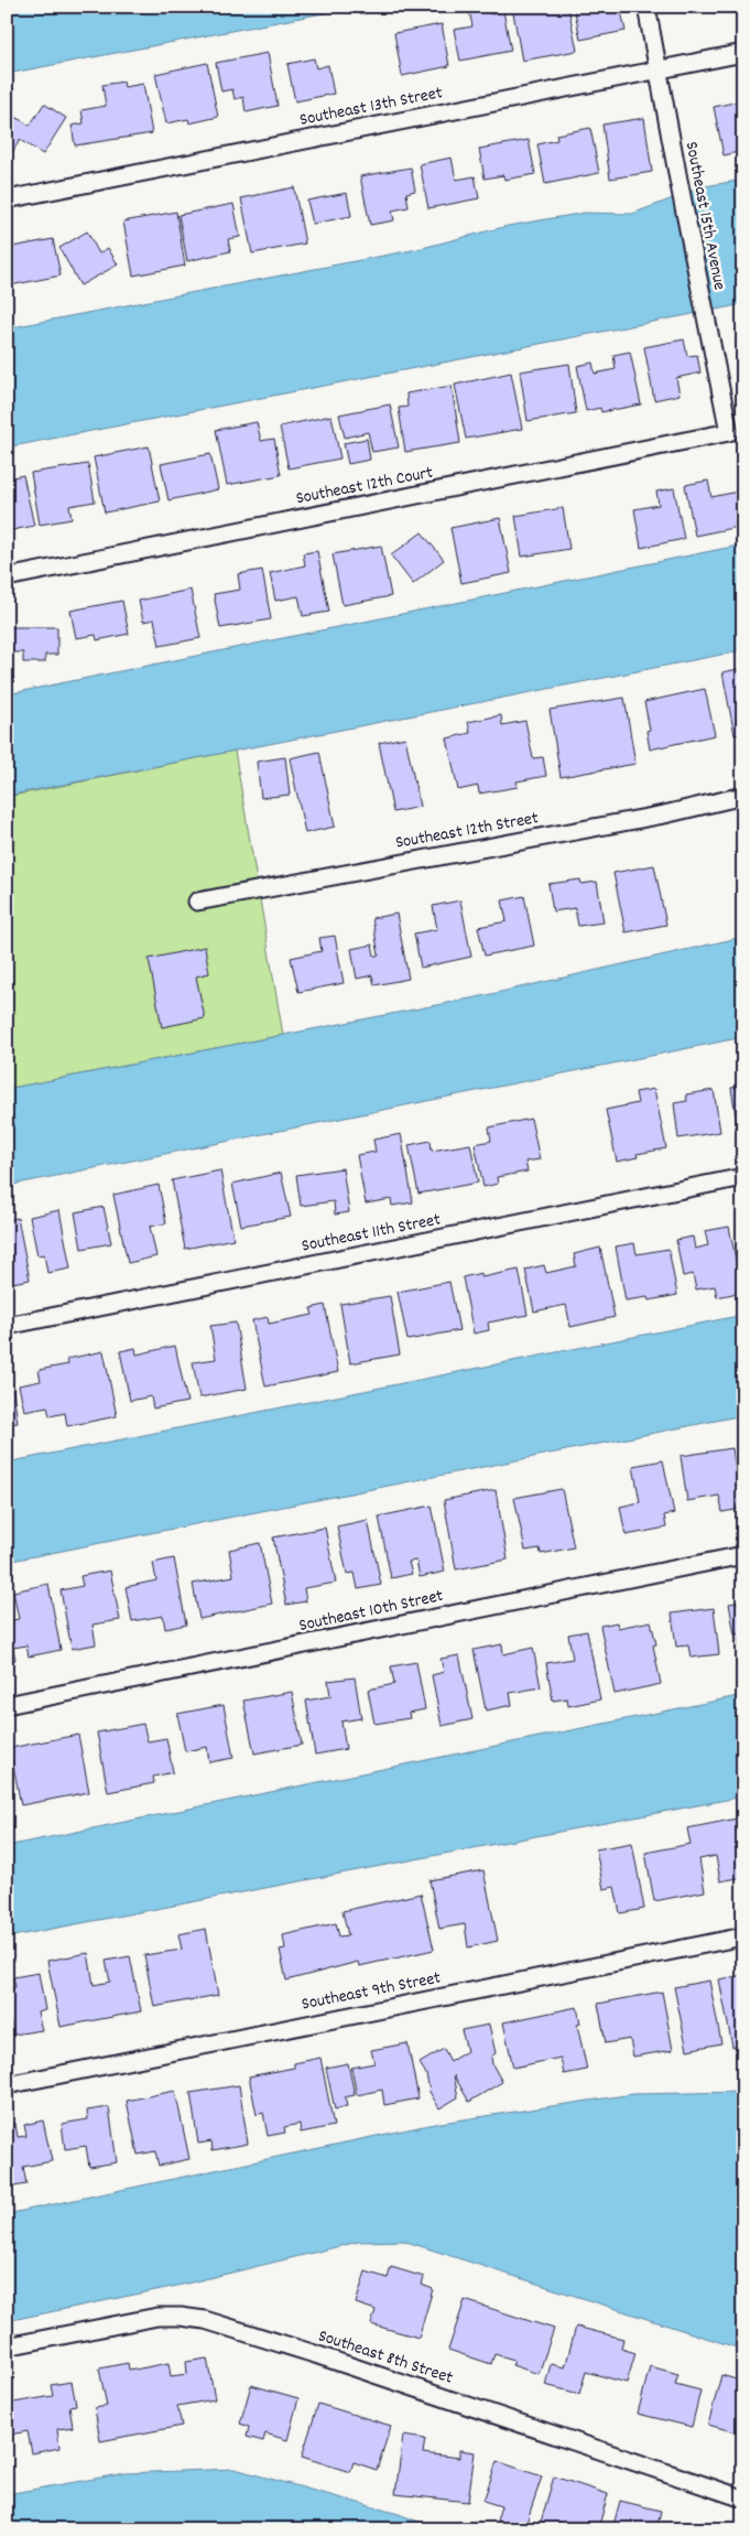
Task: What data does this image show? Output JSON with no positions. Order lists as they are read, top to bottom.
{
  "streets": {
    "street": [
      "Southeast 13th Street",
      "Southeast 15th Avenue",
      "Southeast 12th Court",
      "Southeast 12th Street",
      "Southeast 11th Street",
      "Southeast 10th Street",
      "Southeast 9th Street",
      "Southeast 8th Street"
    ]
  },
  "crossings": [
    ["Southeast 13th Street", "Southeast 15th Avenue"],
    ["Southeast 15th Avenue", "Southeast 12th Court"]
  ]
}
